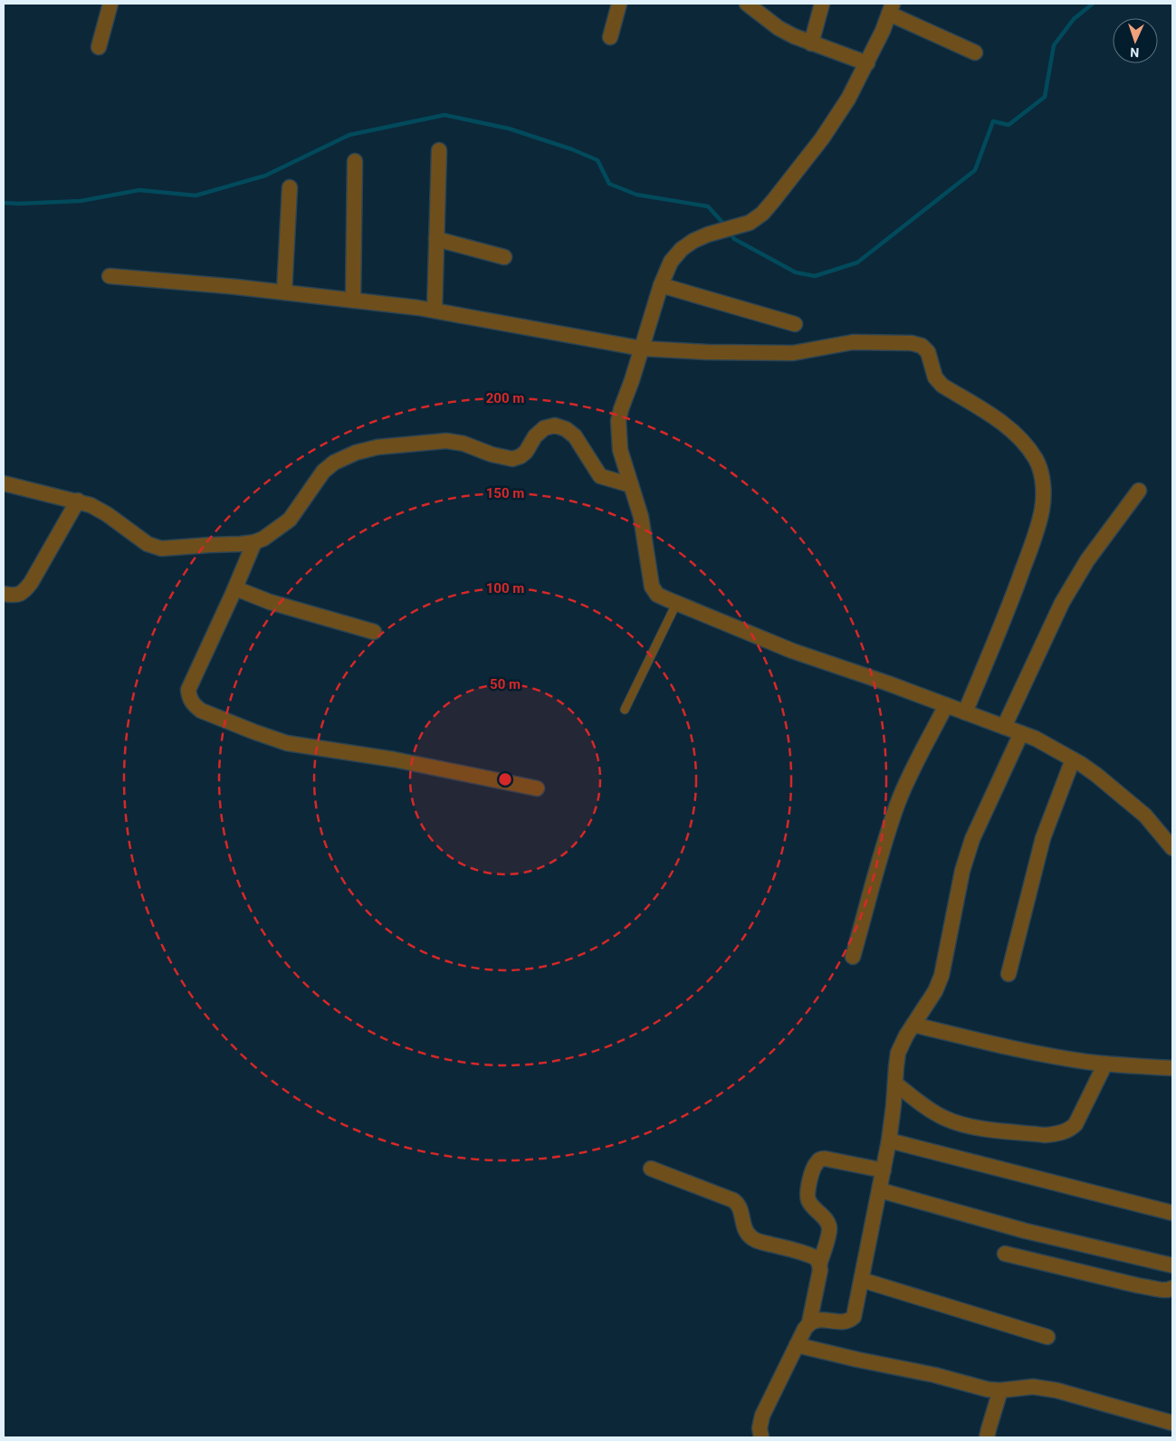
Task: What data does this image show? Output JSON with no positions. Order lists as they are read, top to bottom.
{
  "north": "bottom",
  "rings": [
    "200 m",
    "150 m",
    "100 m",
    "50 m"
  ]
}
